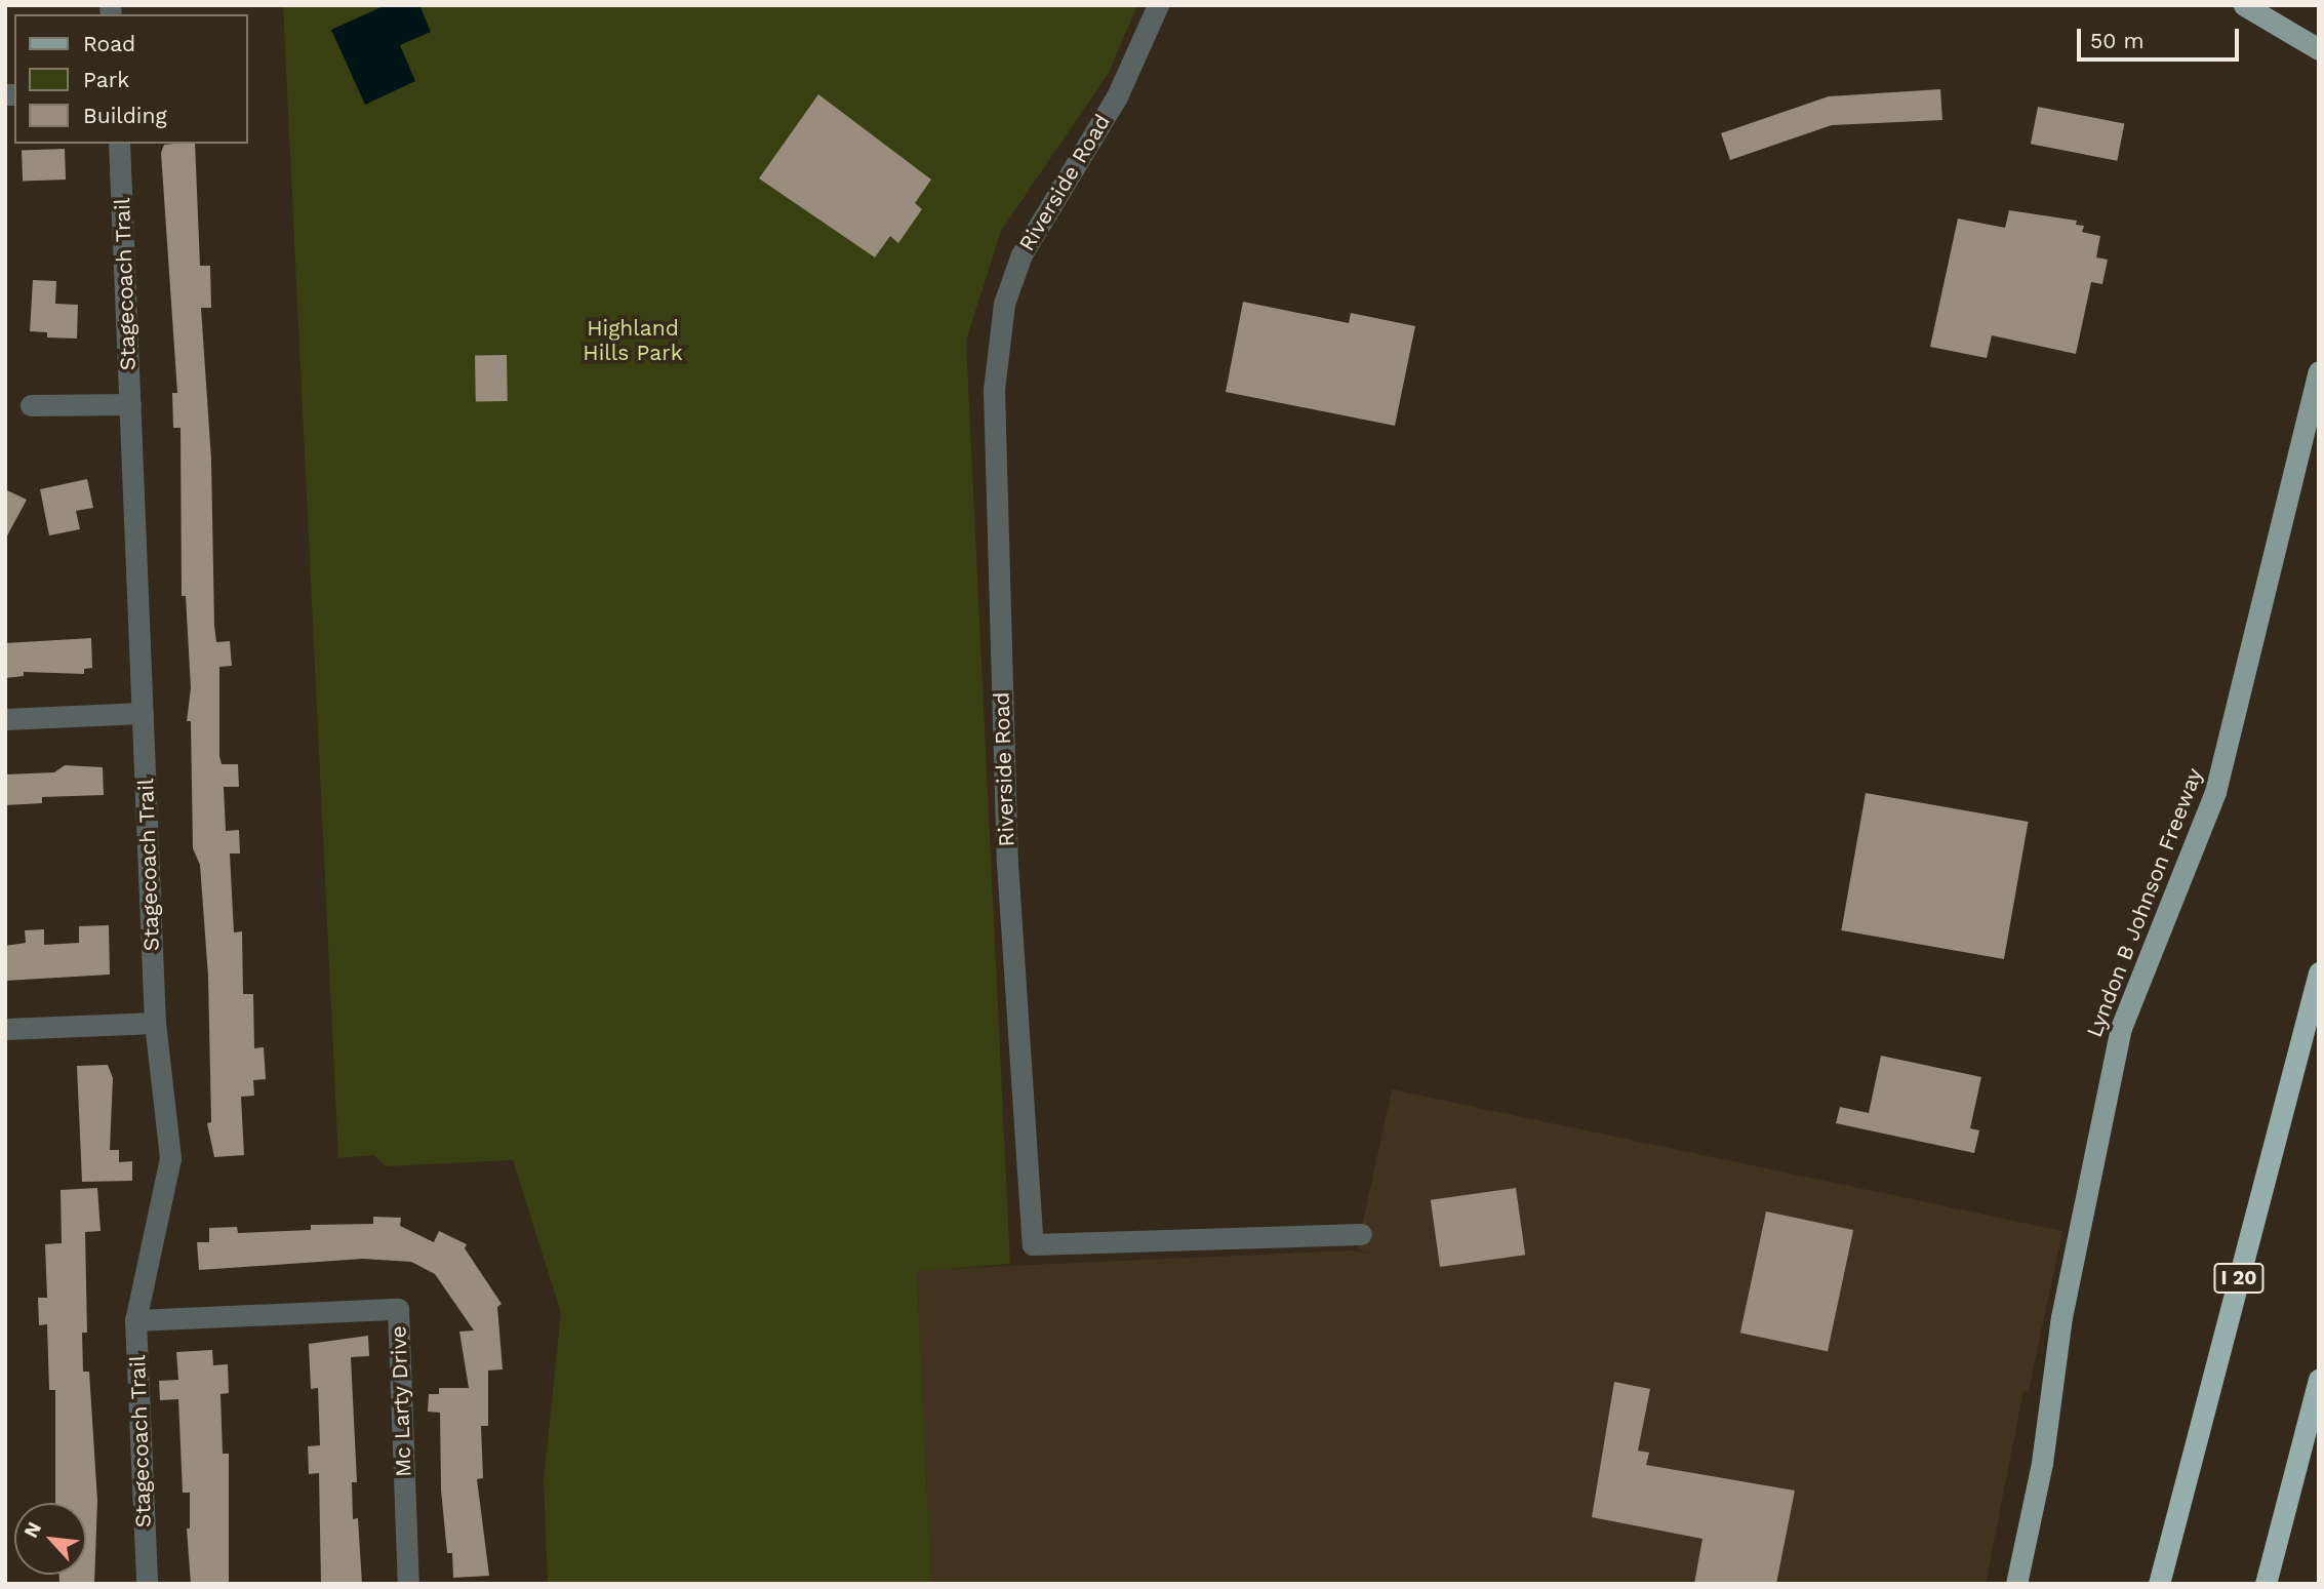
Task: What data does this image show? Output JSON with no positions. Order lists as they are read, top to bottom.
{
  "streets": {
    "highway": ["I 20"],
    "main road": ["Lyndon B Johnson Freeway"],
    "street": ["Riverside Road", "Stagecoach Trail", "Mc Larty Drive"]
  },
  "crossings": [
    ["Stagecoach Trail", "Mc Larty Drive"]
  ],
  "parks": ["Highland Hills Park"],
  "legend": ["Road", "Park", "Building"],
  "scale_bar": "50 m",
  "north": "top left"
}
